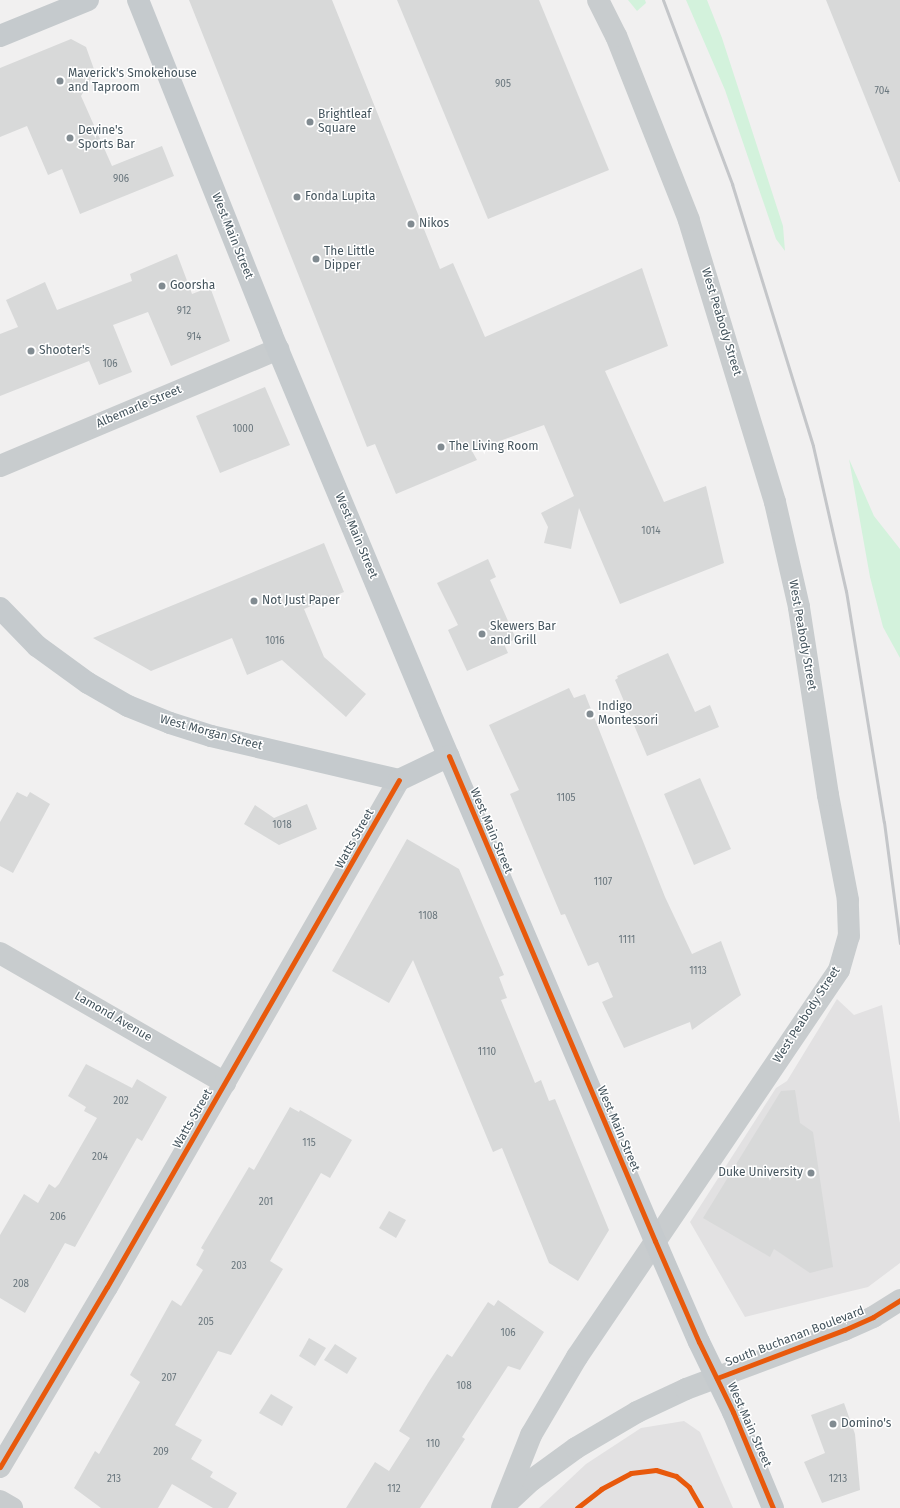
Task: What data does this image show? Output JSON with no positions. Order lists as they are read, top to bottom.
{
  "streets": {
    "main road": ["West Main Street", "West Morgan Street"],
    "street": [
      "West Peabody Street",
      "Albemarle Street",
      "Watts Street",
      "Lamond Avenue",
      "South Buchanan Boulevard"
    ]
  },
  "crossings": [
    ["West Main Street", "West Peabody Street"],
    ["West Main Street", "Albemarle Street"],
    ["West Main Street", "South Buchanan Boulevard"],
    ["West Peabody Street", "South Buchanan Boulevard"],
    ["West Morgan Street", "Watts Street"],
    ["Watts Street", "Lamond Avenue"]
  ],
  "places": [
    "Maverick's Smokehouse and Taproom",
    "Brightleaf Square",
    "Devine's Sports Bar",
    "Fonda Lupita",
    "Nikos",
    "The Little Dipper",
    "Goorsha",
    "Shooter's",
    "The Living Room",
    "Not Just Paper",
    "Skewers Bar and Grill",
    "Indigo Montessori",
    "Duke University",
    "Domino's"
  ],
  "house_numbers": [
    "905",
    "704",
    "906",
    "912",
    "914",
    "106",
    "1000",
    "1014",
    "1016",
    "1105",
    "1018",
    "1107",
    "1108",
    "1111",
    "1113",
    "1110",
    "202",
    "115",
    "204",
    "201",
    "206",
    "203",
    "208",
    "205",
    "106",
    "207",
    "108",
    "110",
    "209",
    "213",
    "1213",
    "112"
  ]
}
